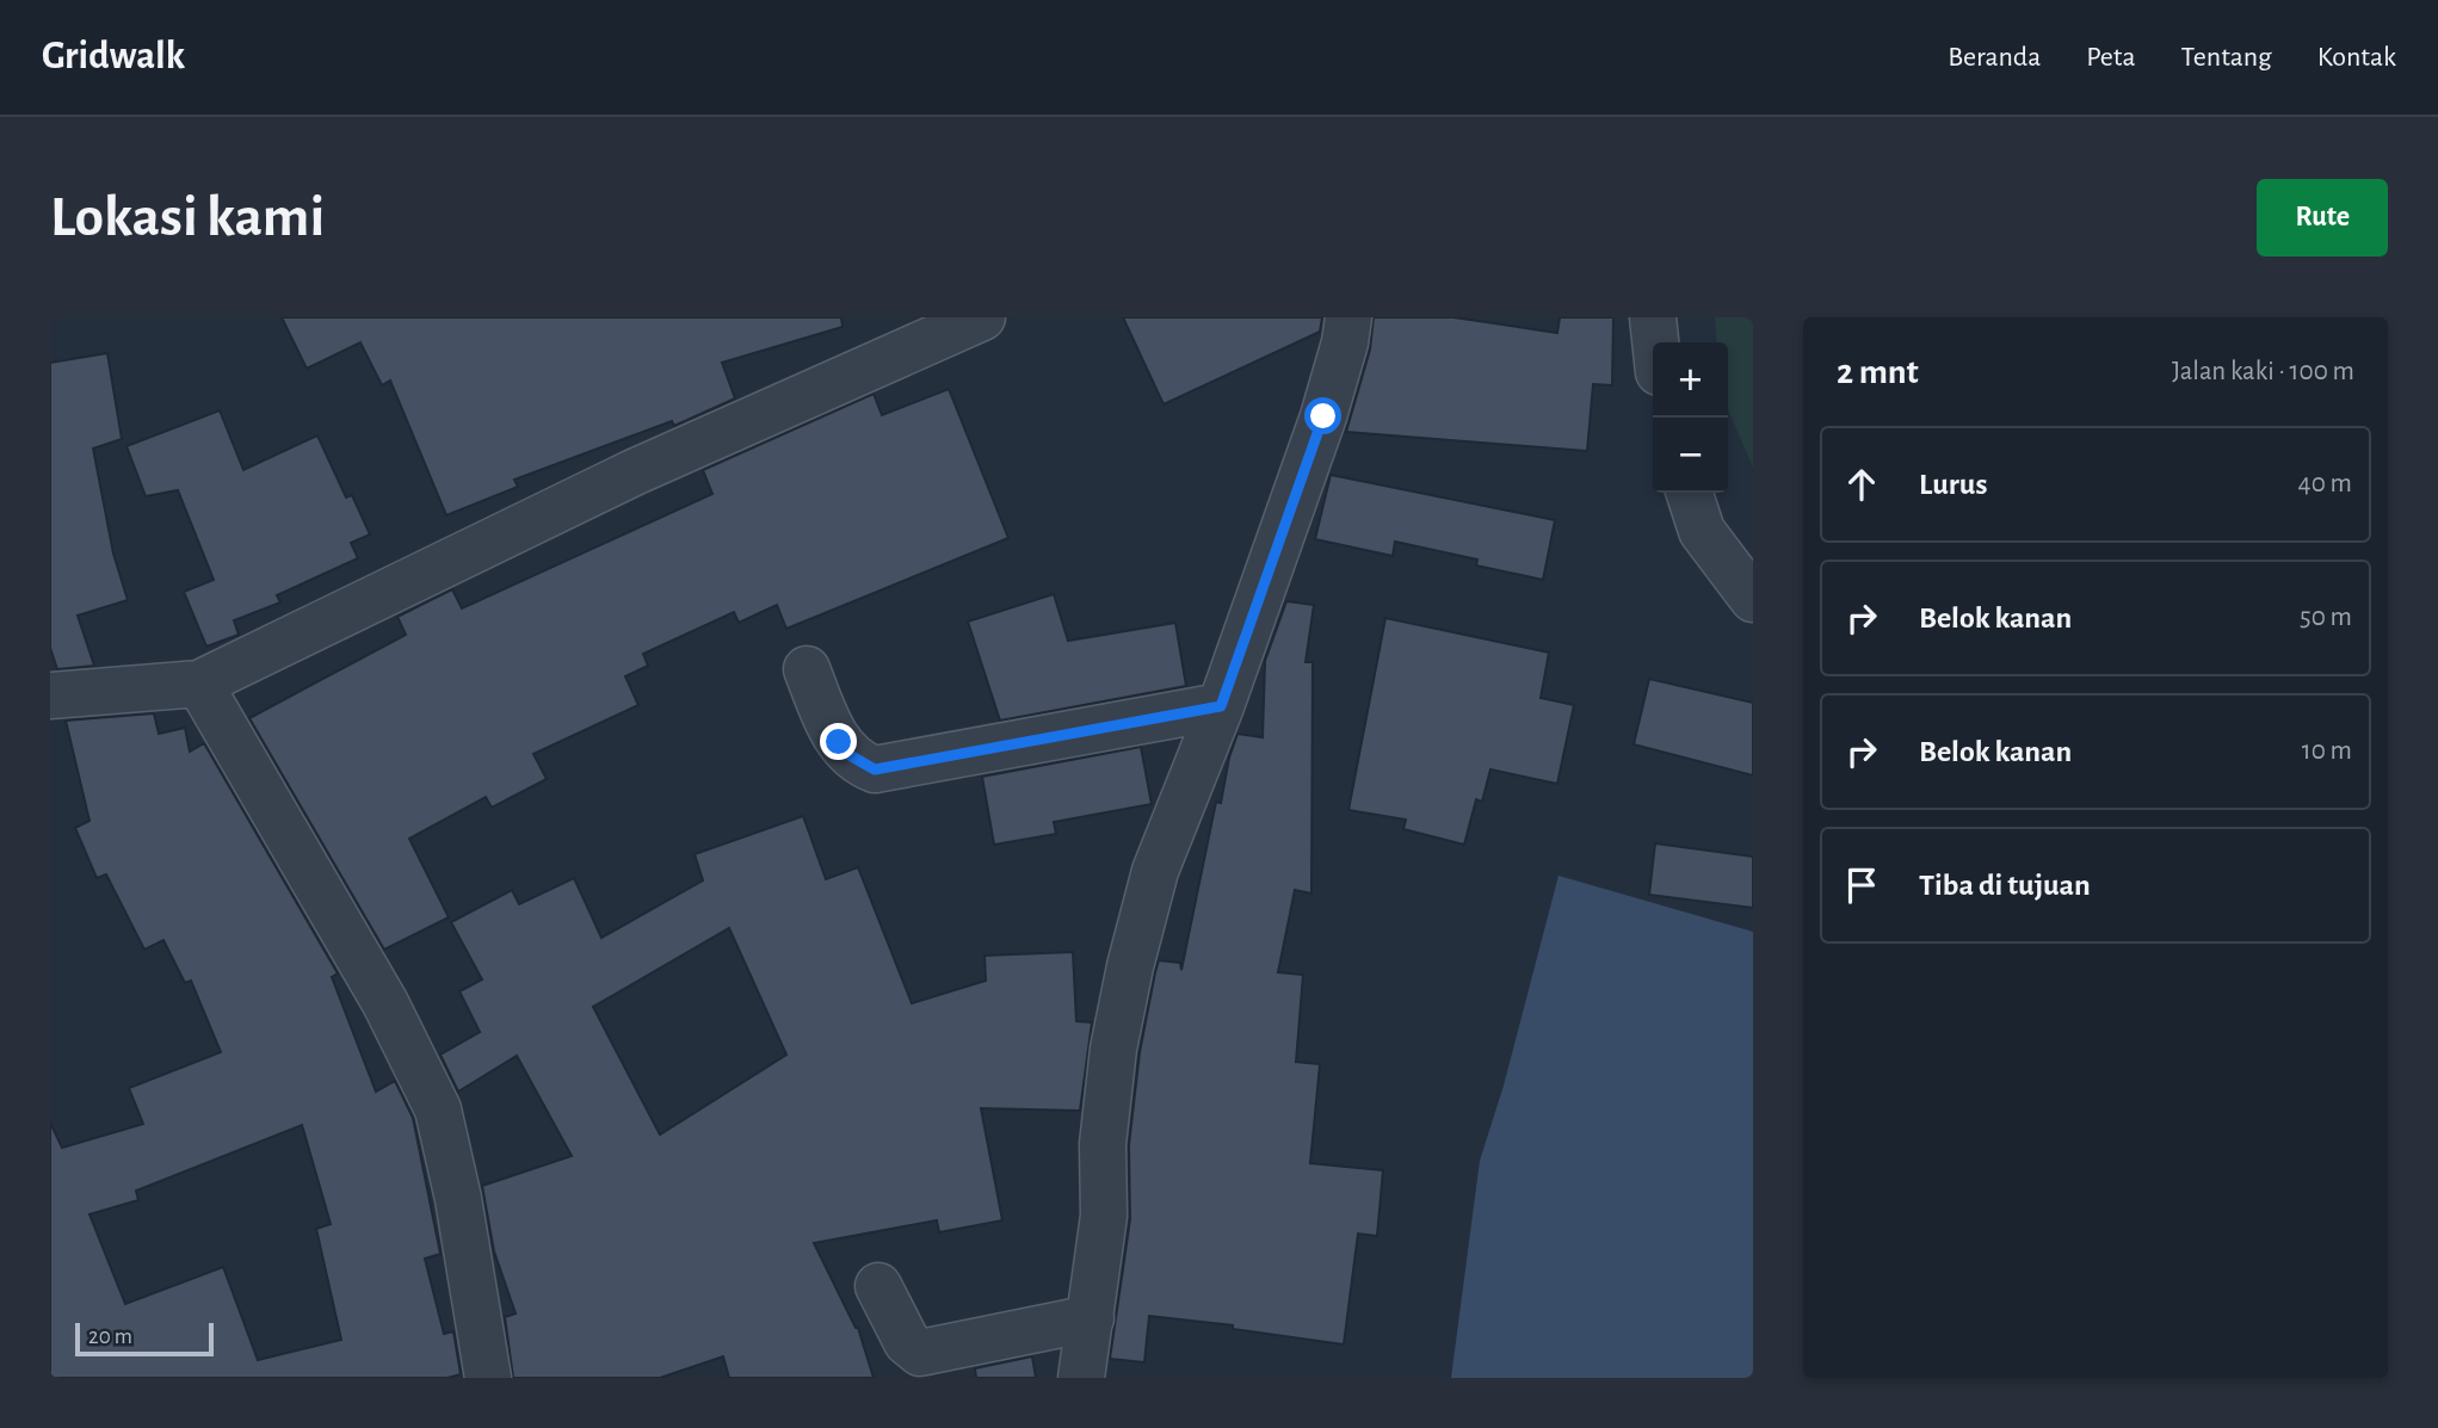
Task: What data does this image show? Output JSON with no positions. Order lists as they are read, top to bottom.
{
  "scale_bar": "20 m",
  "page": {
    "header": "Gridwalk",
    "nav": [
      "Beranda",
      "Peta",
      "Tentang",
      "Kontak"
    ],
    "buttons": "Rute",
    "title": "Lokasi kami",
    "heading": ["2 mnt", "Jalan kaki · 100 m"],
    "map_buttons": ["+", "−"],
    "list": [
      ["Lurus", "40 m"],
      ["Belok kanan", "50 m"],
      ["Belok kanan", "10 m"],
      "Tiba di tujuan"
    ],
    "scale": "20 m"
  }
}
